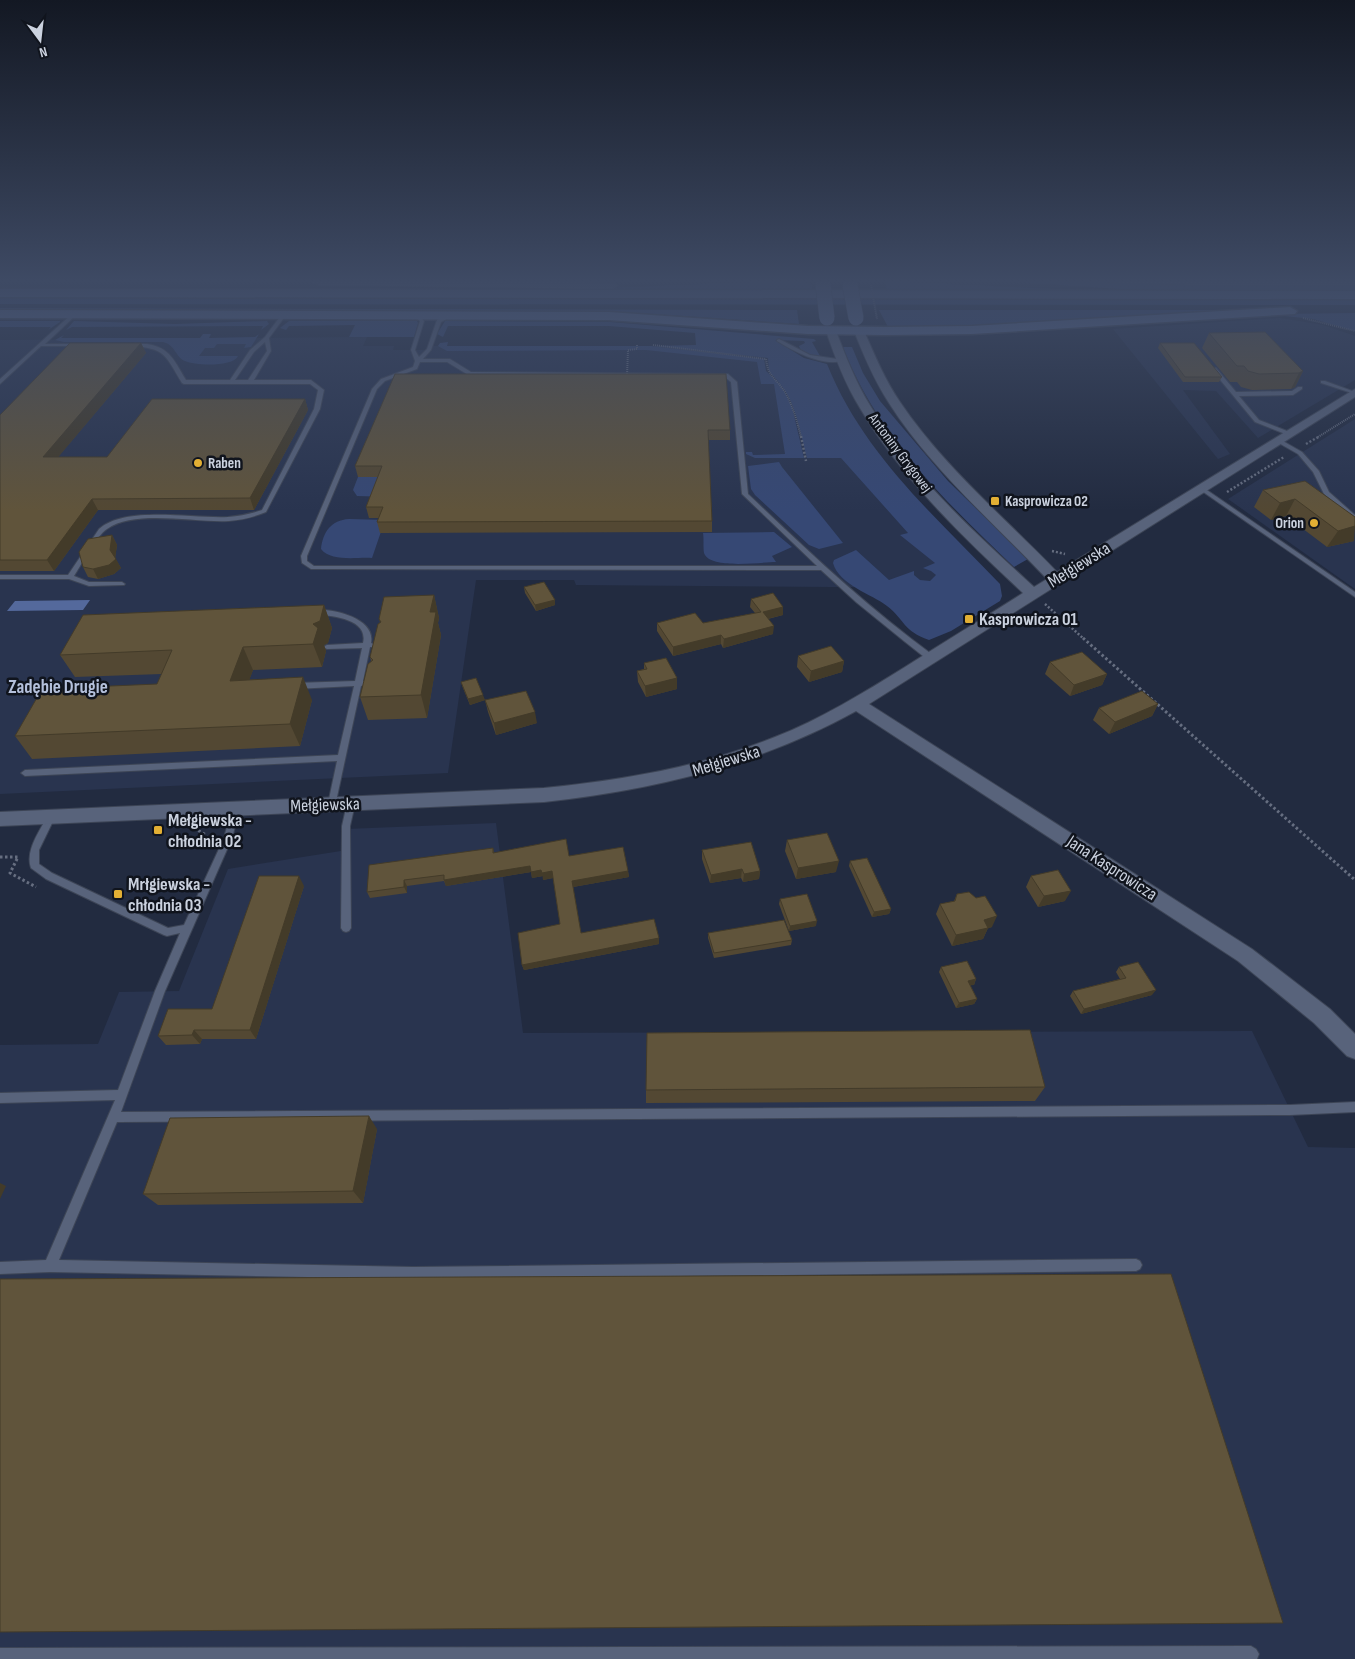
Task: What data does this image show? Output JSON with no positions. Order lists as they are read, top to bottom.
{
  "streets": {
    "street": ["Antoniny Grygowej", "Mełgiewska", "Jana Kasprowicza"]
  },
  "crossings": [
    ["Antoniny Grygowej", "Mełgiewska"],
    ["Mełgiewska", "Jana Kasprowicza"]
  ],
  "districts": ["Zadębie Drugie"],
  "places": {
    "other": ["Raben", "Orion"],
    "transit": [
      "Kasprowicza 02",
      "Kasprowicza 01",
      "Mełgiewska - chłodnia 02",
      "Mrłgiewska - chłodnia 03"
    ]
  },
  "north": "bottom"
}
